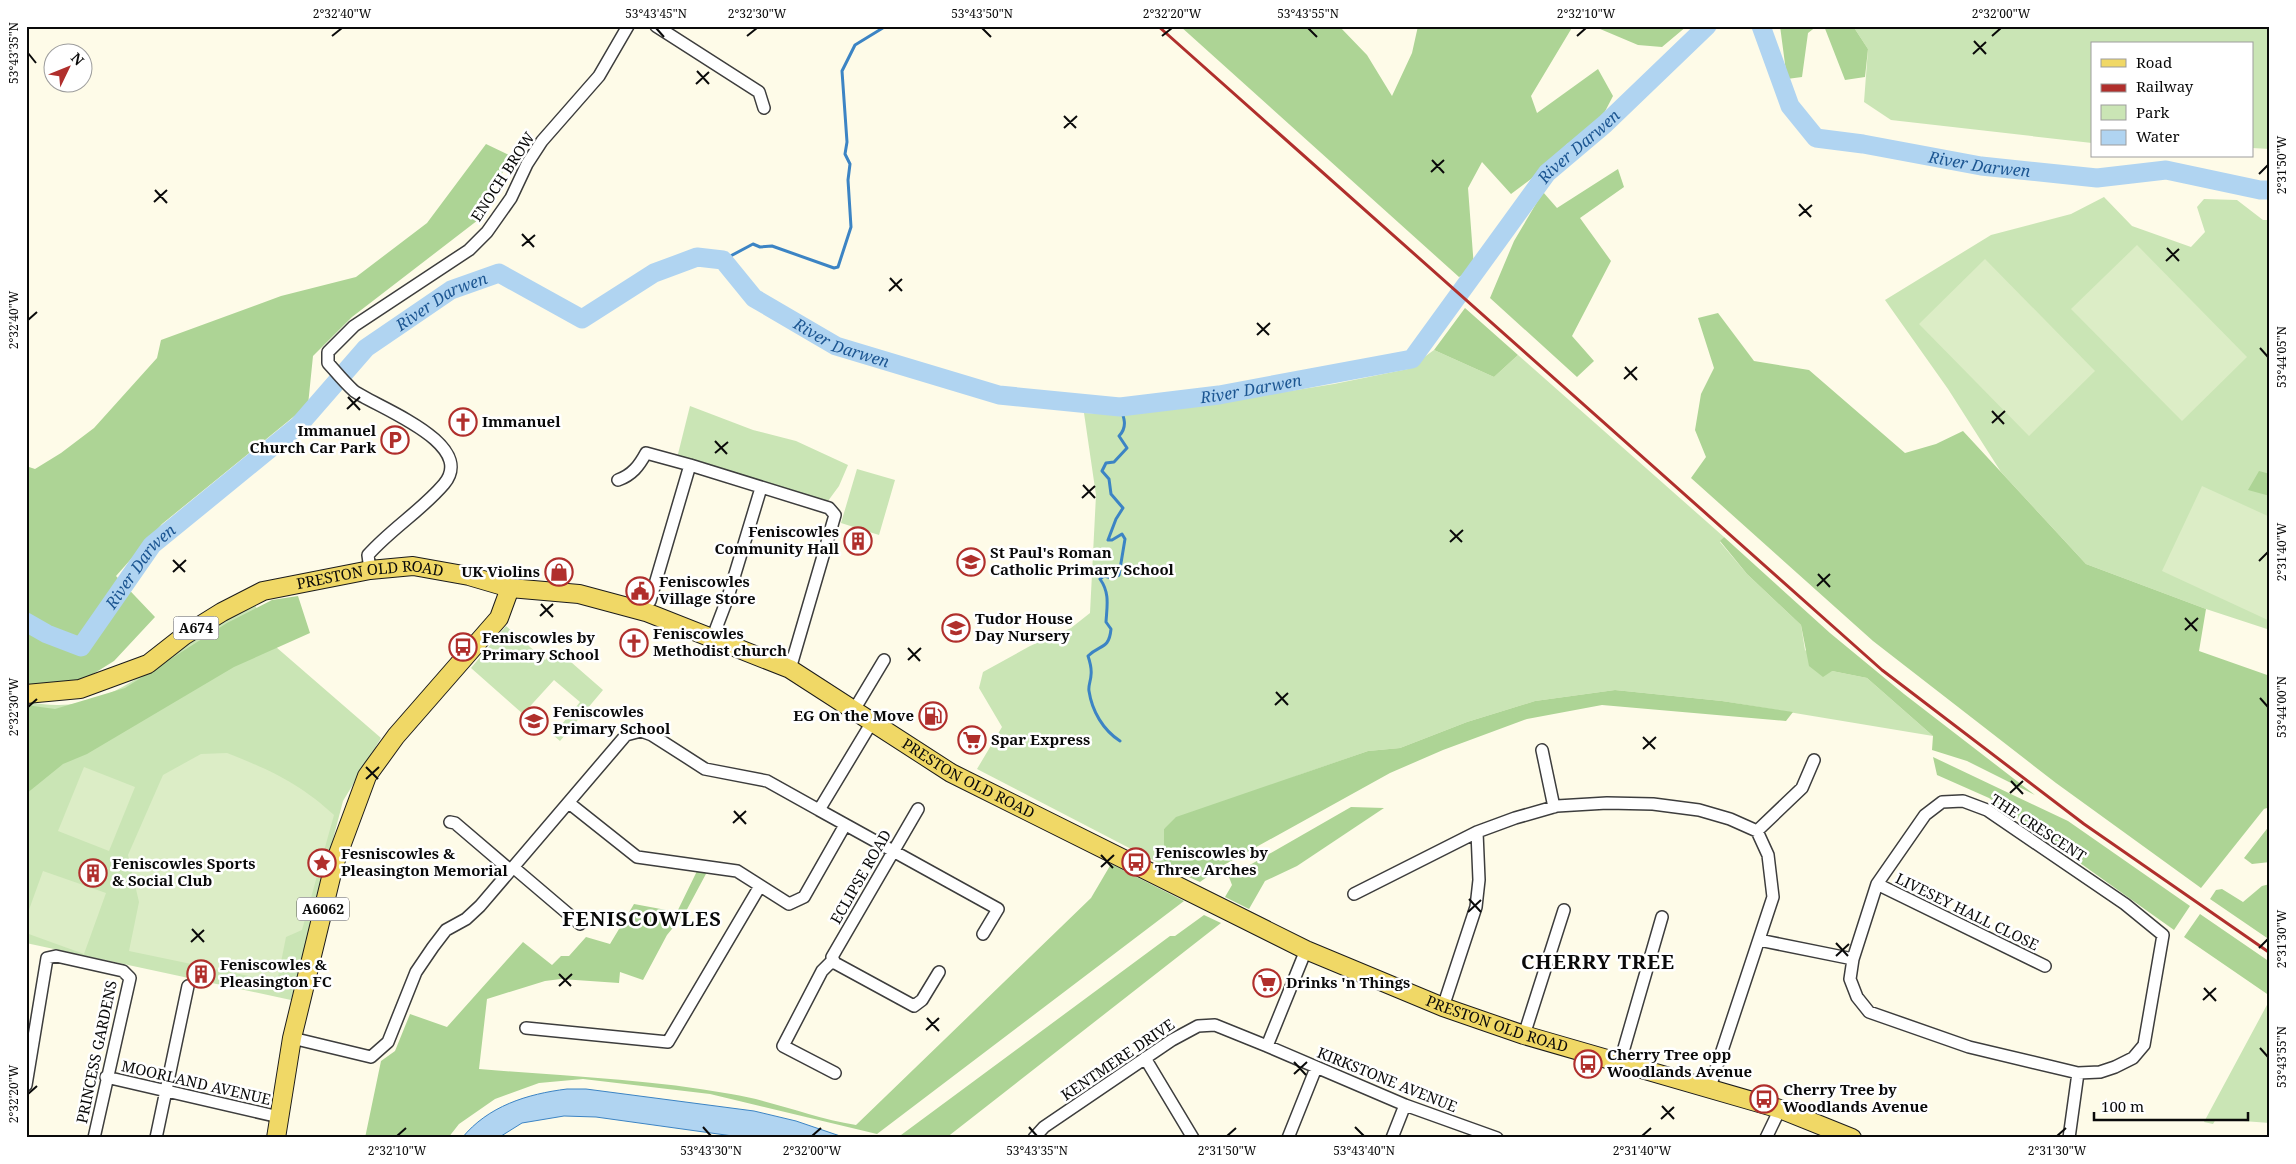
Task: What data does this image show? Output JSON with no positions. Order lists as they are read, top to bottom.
{
  "streets": {
    "main road": ["PRESTON OLD ROAD", "A674", "A6062"],
    "street": [
      "ENOCH BROW",
      "THE CRESCENT",
      "ECLIPSE ROAD",
      "LIVESEY HALL CLOSE",
      "PRINCESS GARDENS",
      "KENTMERE DRIVE",
      "KIRKSTONE AVENUE",
      "MOORLAND AVENUE"
    ]
  },
  "crossings": [
    ["ENOCH BROW", "PRESTON OLD ROAD"],
    ["PRESTON OLD ROAD", "A6062"],
    ["THE CRESCENT", "LIVESEY HALL CLOSE"],
    ["A6062", "MOORLAND AVENUE"],
    ["PRINCESS GARDENS", "MOORLAND AVENUE"],
    ["KENTMERE DRIVE", "KIRKSTONE AVENUE"]
  ],
  "districts": ["FENISCOWLES", "CHERRY TREE"],
  "water": ["River Darwen"],
  "places": {
    "church": ["Immanuel", "Feniscowles Methodist church"],
    "parking": ["Immanuel Church Car Park"],
    "building": ["Feniscowles Community Hall", "Feniscowles Sports & Social Club", "Feniscowles & Pleasington FC"],
    "school or university": ["St Paul's Roman Catholic Primary School", "Tudor House Day Nursery", "Feniscowles Primary School"],
    "shop": ["UK Violins"],
    "public building": ["Feniscowles Village Store"],
    "bus stop": [
      "Feniscowles by Primary School",
      "Feniscowles by Three Arches",
      "Cherry Tree opp Woodlands Avenue",
      "Cherry Tree by Woodlands Avenue"
    ],
    "fuel station": ["EG On the Move"],
    "supermarket": ["Spar Express", "Drinks 'n Things"],
    "place": ["Fesniscowles & Pleasington Memorial"]
  },
  "legend": [
    "Road",
    "Railway",
    "Park",
    "Water"
  ],
  "scale_bar": "100 m",
  "north": "top right",
  "coordinates": [
    "2°32'40\"W",
    "53°43'45\"N",
    "2°32'30\"W",
    "53°43'50\"N",
    "2°32'20\"W",
    "53°43'55\"N",
    "2°32'10\"W",
    "2°32'00\"W",
    "53°43'35\"N",
    "2°31'50\"W",
    "53°44'05\"N",
    "2°31'40\"W",
    "53°44'00\"N",
    "2°31'30\"W",
    "53°43'30\"N",
    "53°43'40\"N"
  ]
}
